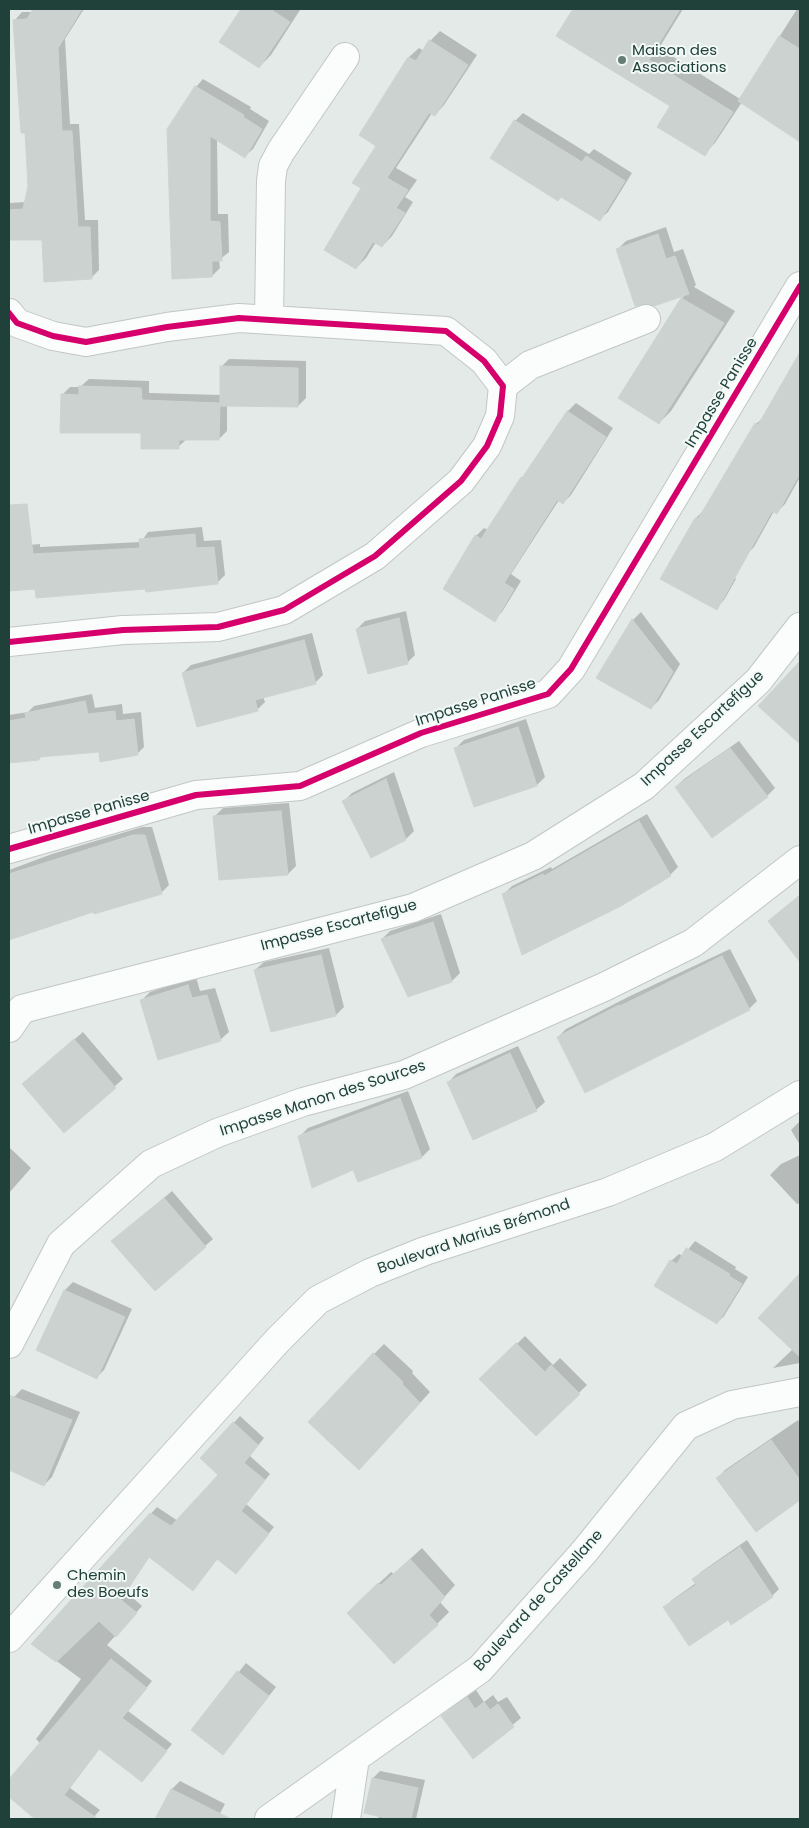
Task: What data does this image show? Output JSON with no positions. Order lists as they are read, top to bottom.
{
  "streets": {
    "street": [
      "Impasse Panisse",
      "Impasse Escartefigue",
      "Impasse Manon des Sources",
      "Boulevard Marius Brémond",
      "Boulevard de Castellane"
    ]
  },
  "places": ["Maison des Associations", "Chemin des Boeufs"]
}
